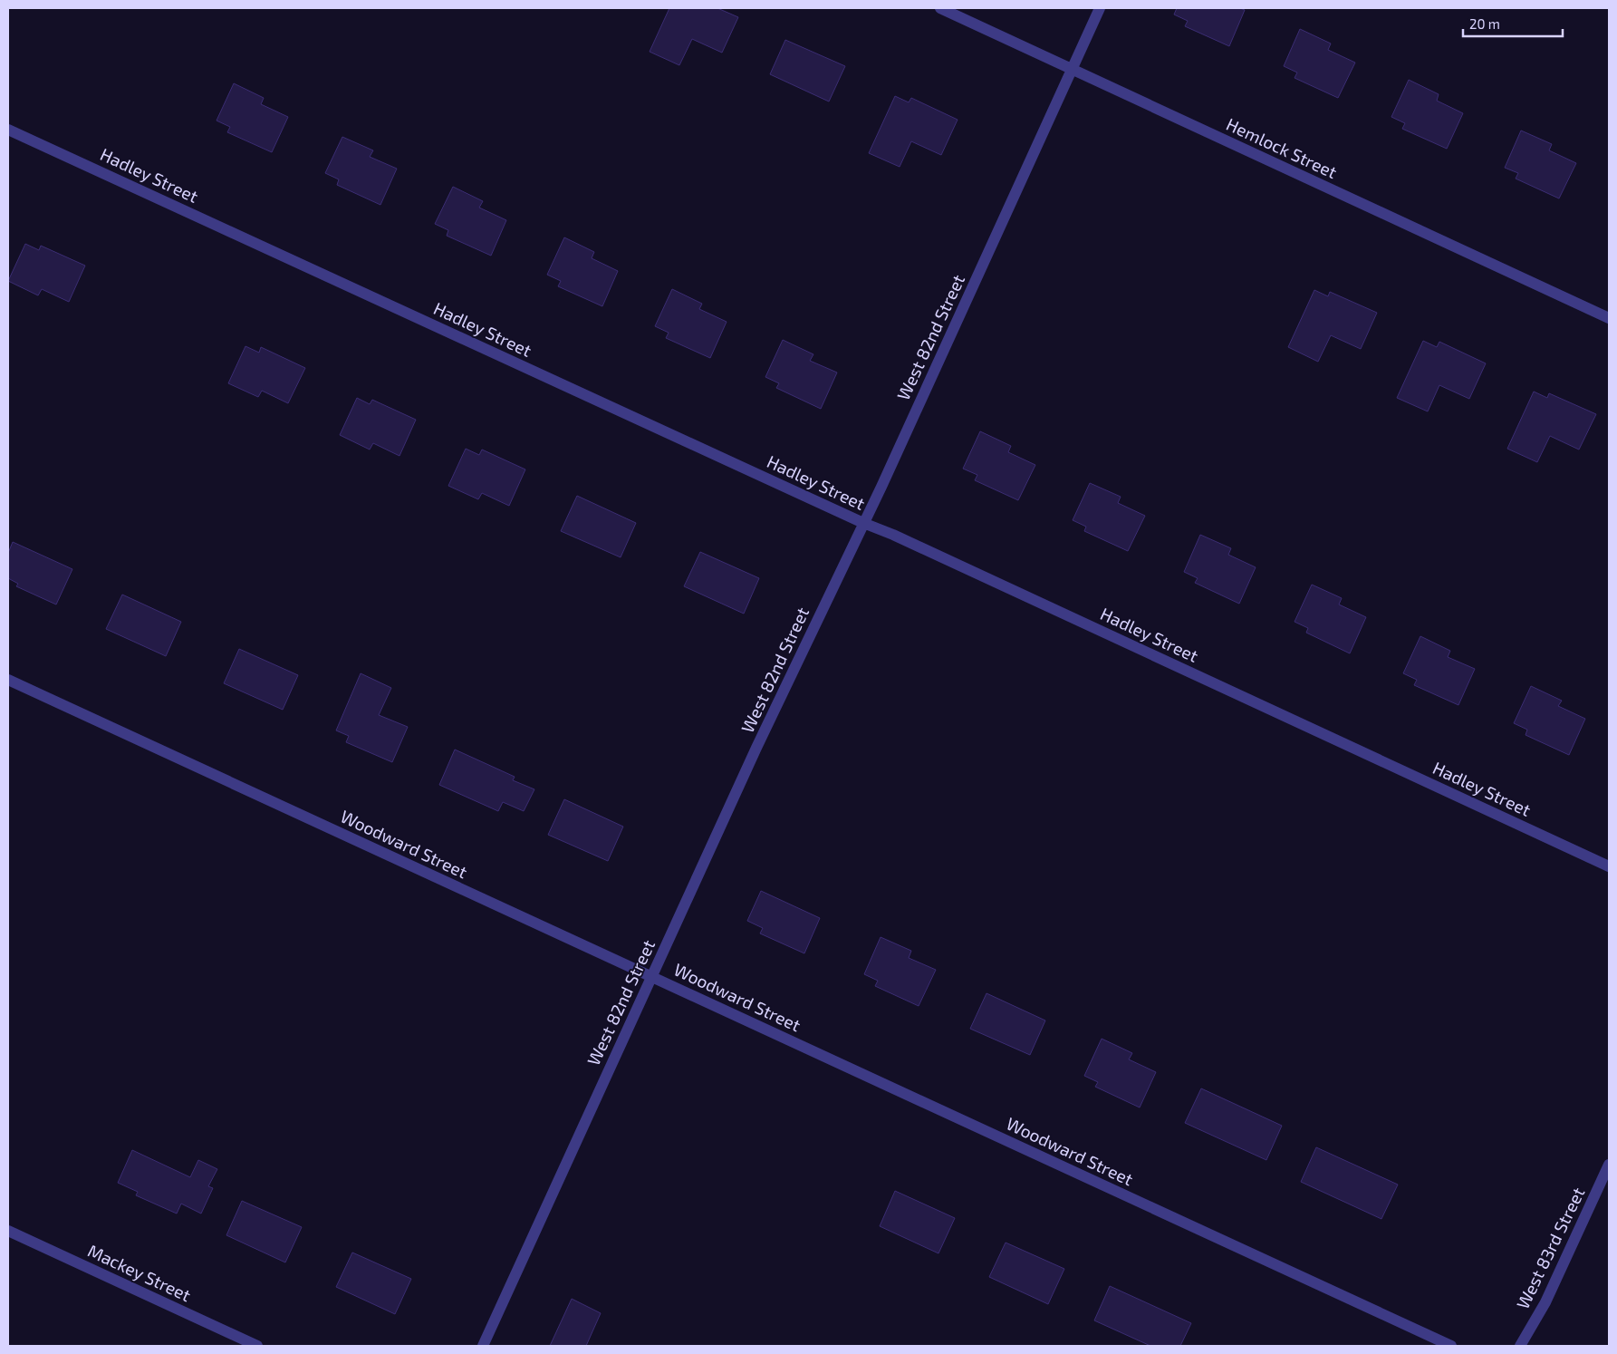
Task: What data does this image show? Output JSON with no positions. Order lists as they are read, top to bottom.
{
  "streets": {
    "street": [
      "Hemlock Street",
      "Hadley Street",
      "West 82nd Street",
      "Woodward Street",
      "West 83rd Street",
      "Mackey Street"
    ]
  },
  "crossings": [
    ["Hemlock Street", "West 82nd Street"],
    ["Hadley Street", "West 82nd Street"],
    ["West 82nd Street", "Woodward Street"]
  ],
  "scale_bar": "20 m"
}
